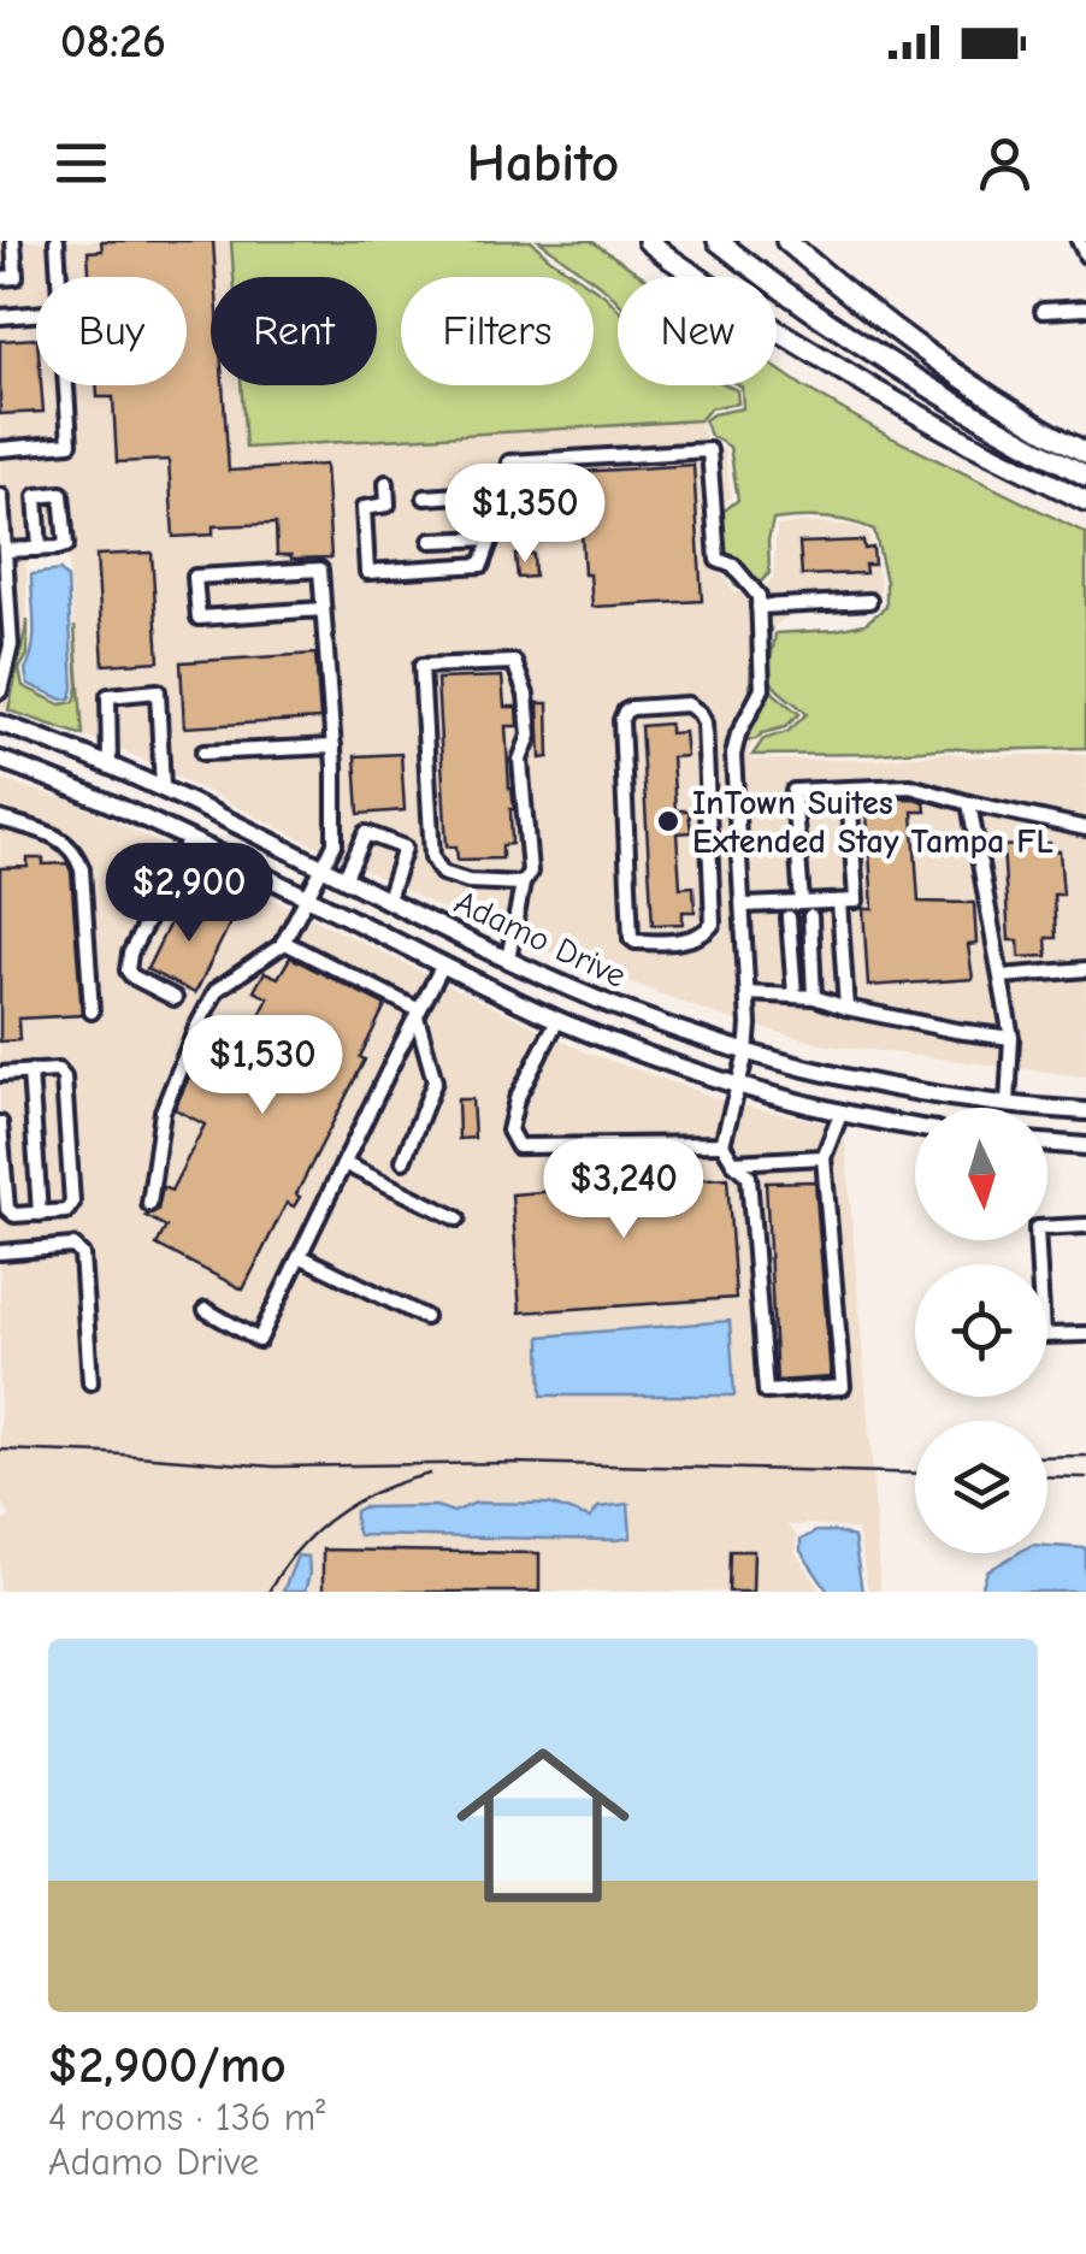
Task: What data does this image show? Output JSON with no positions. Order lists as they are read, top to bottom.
{
  "streets": {
    "main road": ["Adamo Drive"]
  },
  "places": ["InTown Suites Extended Stay Tampa FL"],
  "north": "bottom",
  "page": {
    "status": "08:26",
    "header": "Habito",
    "chip": [
      "Buy",
      "Rent",
      "Filters",
      "New"
    ],
    "price": [
      "$1,350",
      "$2,900",
      "$1,530",
      "$3,240"
    ],
    "list": [
      {
        "name": "$2,900/mo",
        "note": "4 rooms · 136 m² · Adamo Drive"
      }
    ]
  }
}
